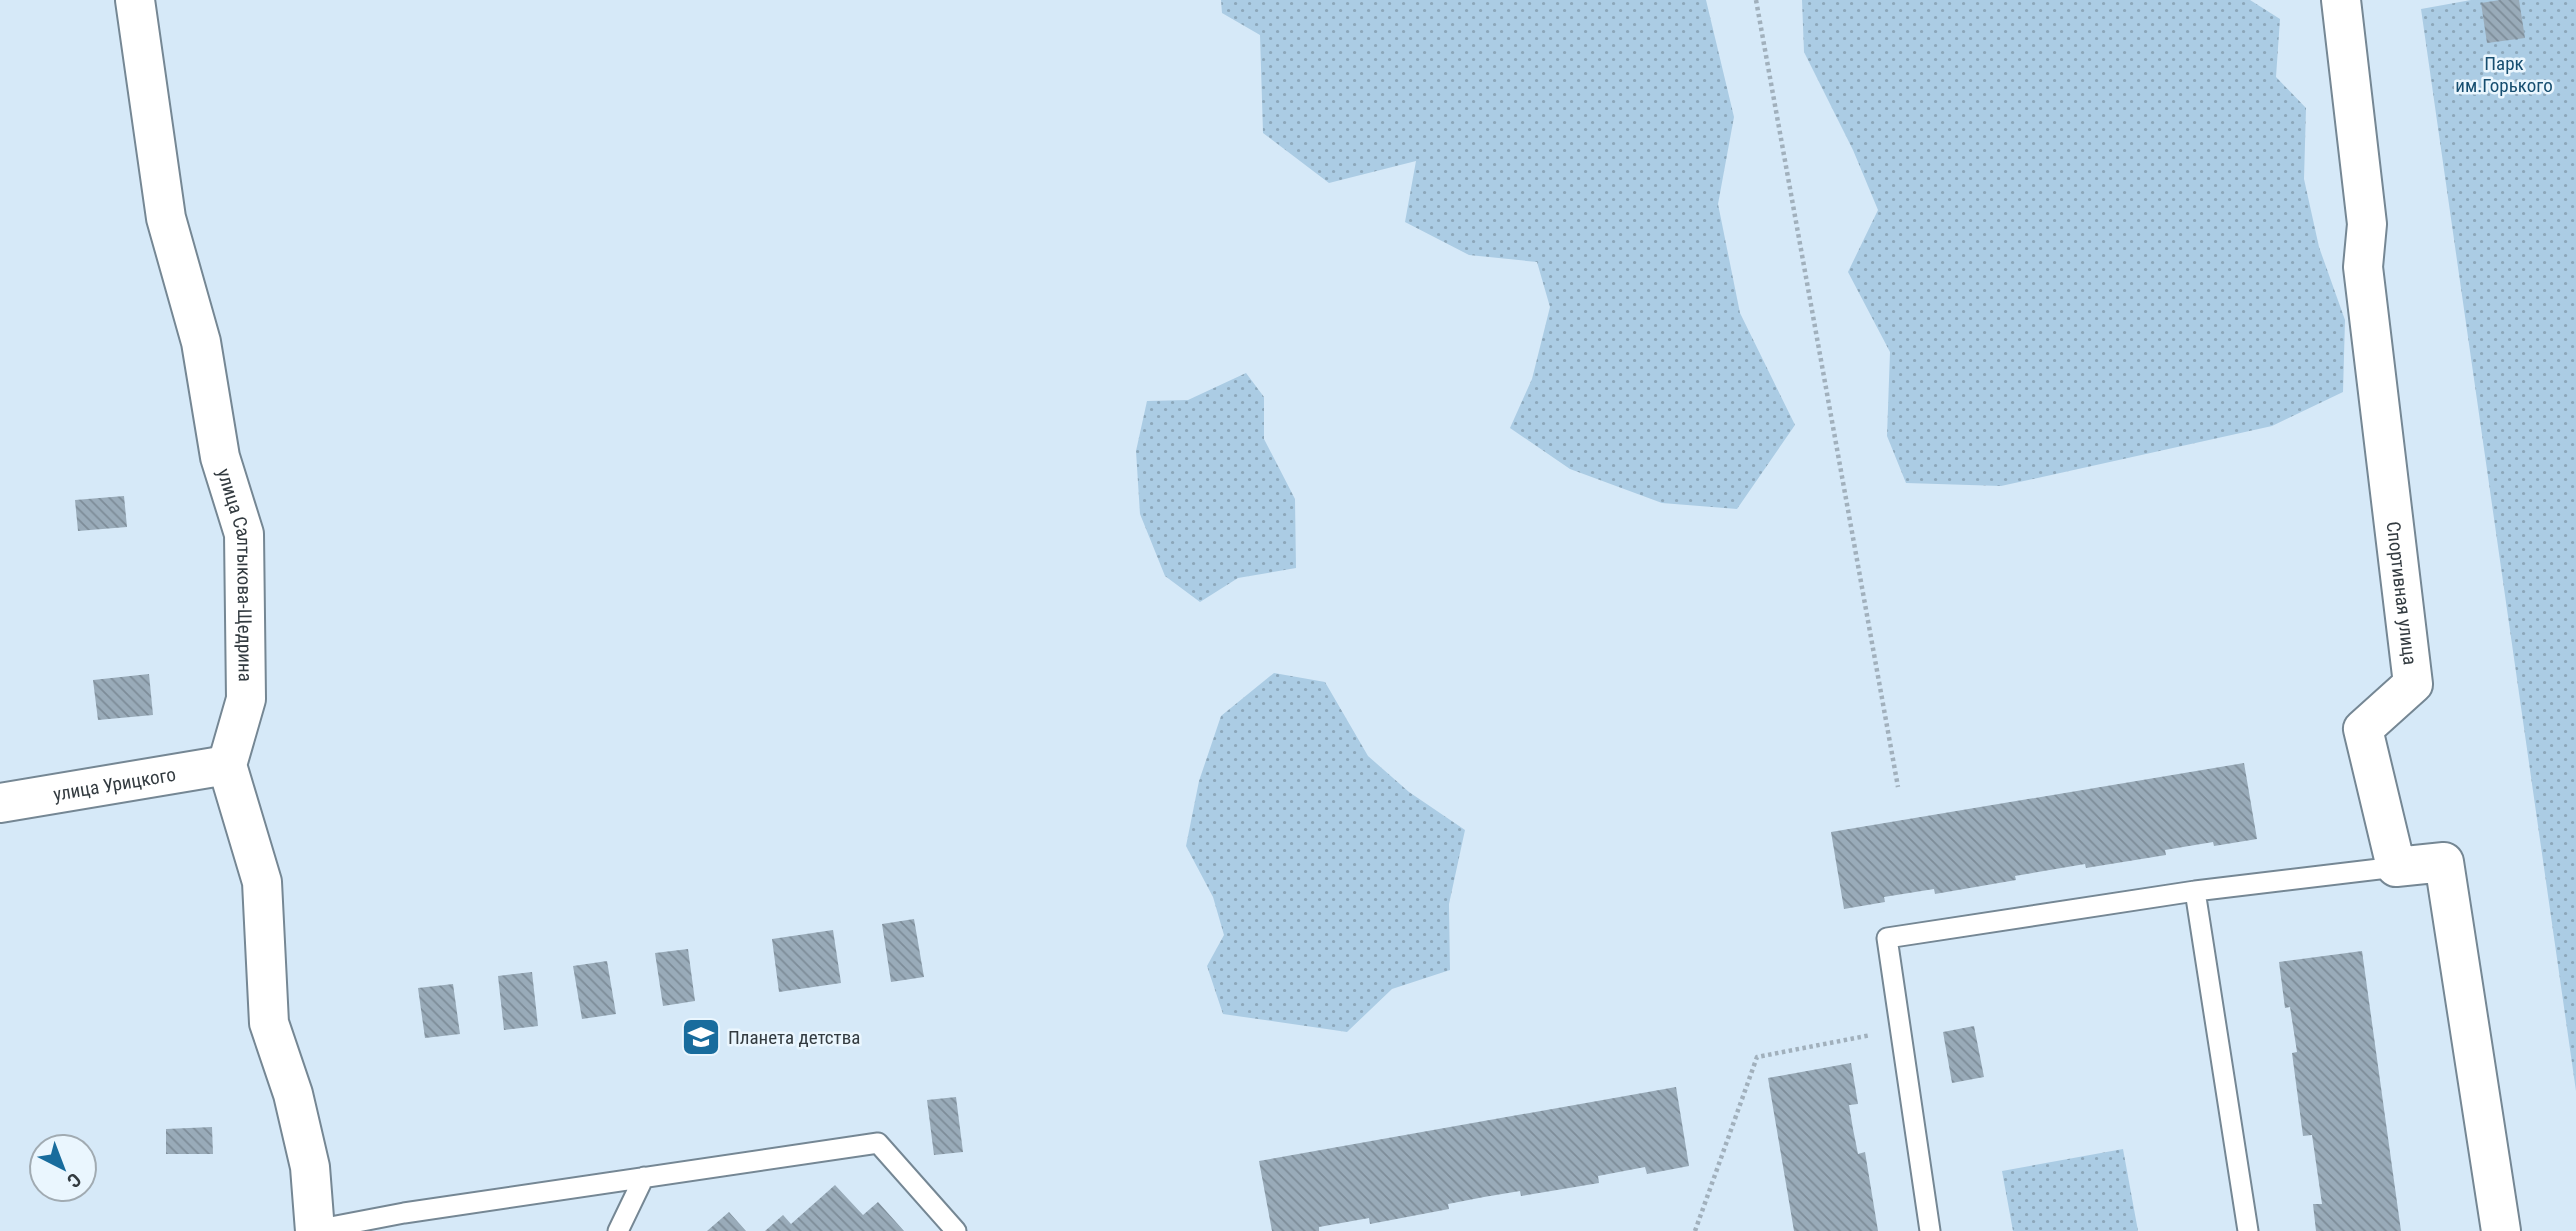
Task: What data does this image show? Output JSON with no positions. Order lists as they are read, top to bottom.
{
  "streets": {
    "street": ["улица Салтыкова-Щедрина", "Спортивная улица", "улица Урицкого"]
  },
  "crossings": [
    ["улица Салтыкова-Щедрина", "улица Урицкого"]
  ],
  "parks": ["Парк им.Горького"],
  "places": {
    "school or university": ["Планета детства"]
  },
  "north": "bottom right"
}
